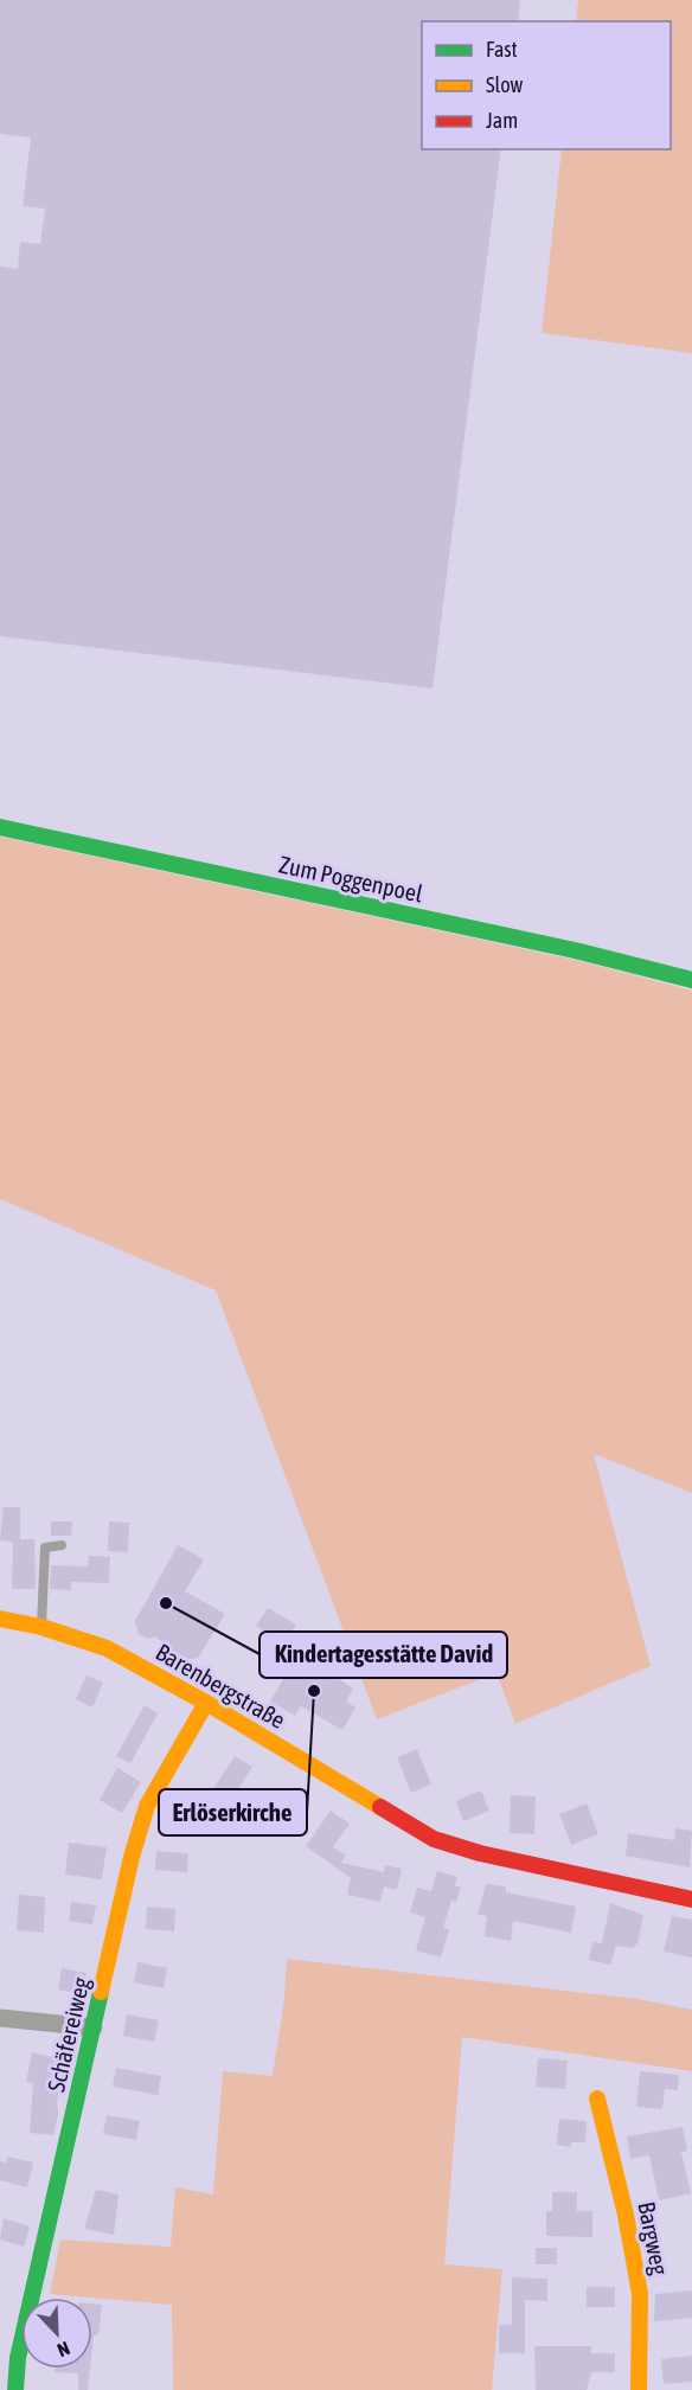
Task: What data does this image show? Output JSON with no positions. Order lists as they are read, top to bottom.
{
  "streets": {
    "street": [
      "Zum Poggenpoel",
      "Barenbergstraße",
      "Schäfereiweg",
      "Bargweg"
    ]
  },
  "crossings": [
    ["Barenbergstraße", "Schäfereiweg"]
  ],
  "places": ["Kindertagesstätte David", "Erlöserkirche"],
  "legend": ["Fast", "Slow", "Jam"],
  "north": "bottom right"
}
